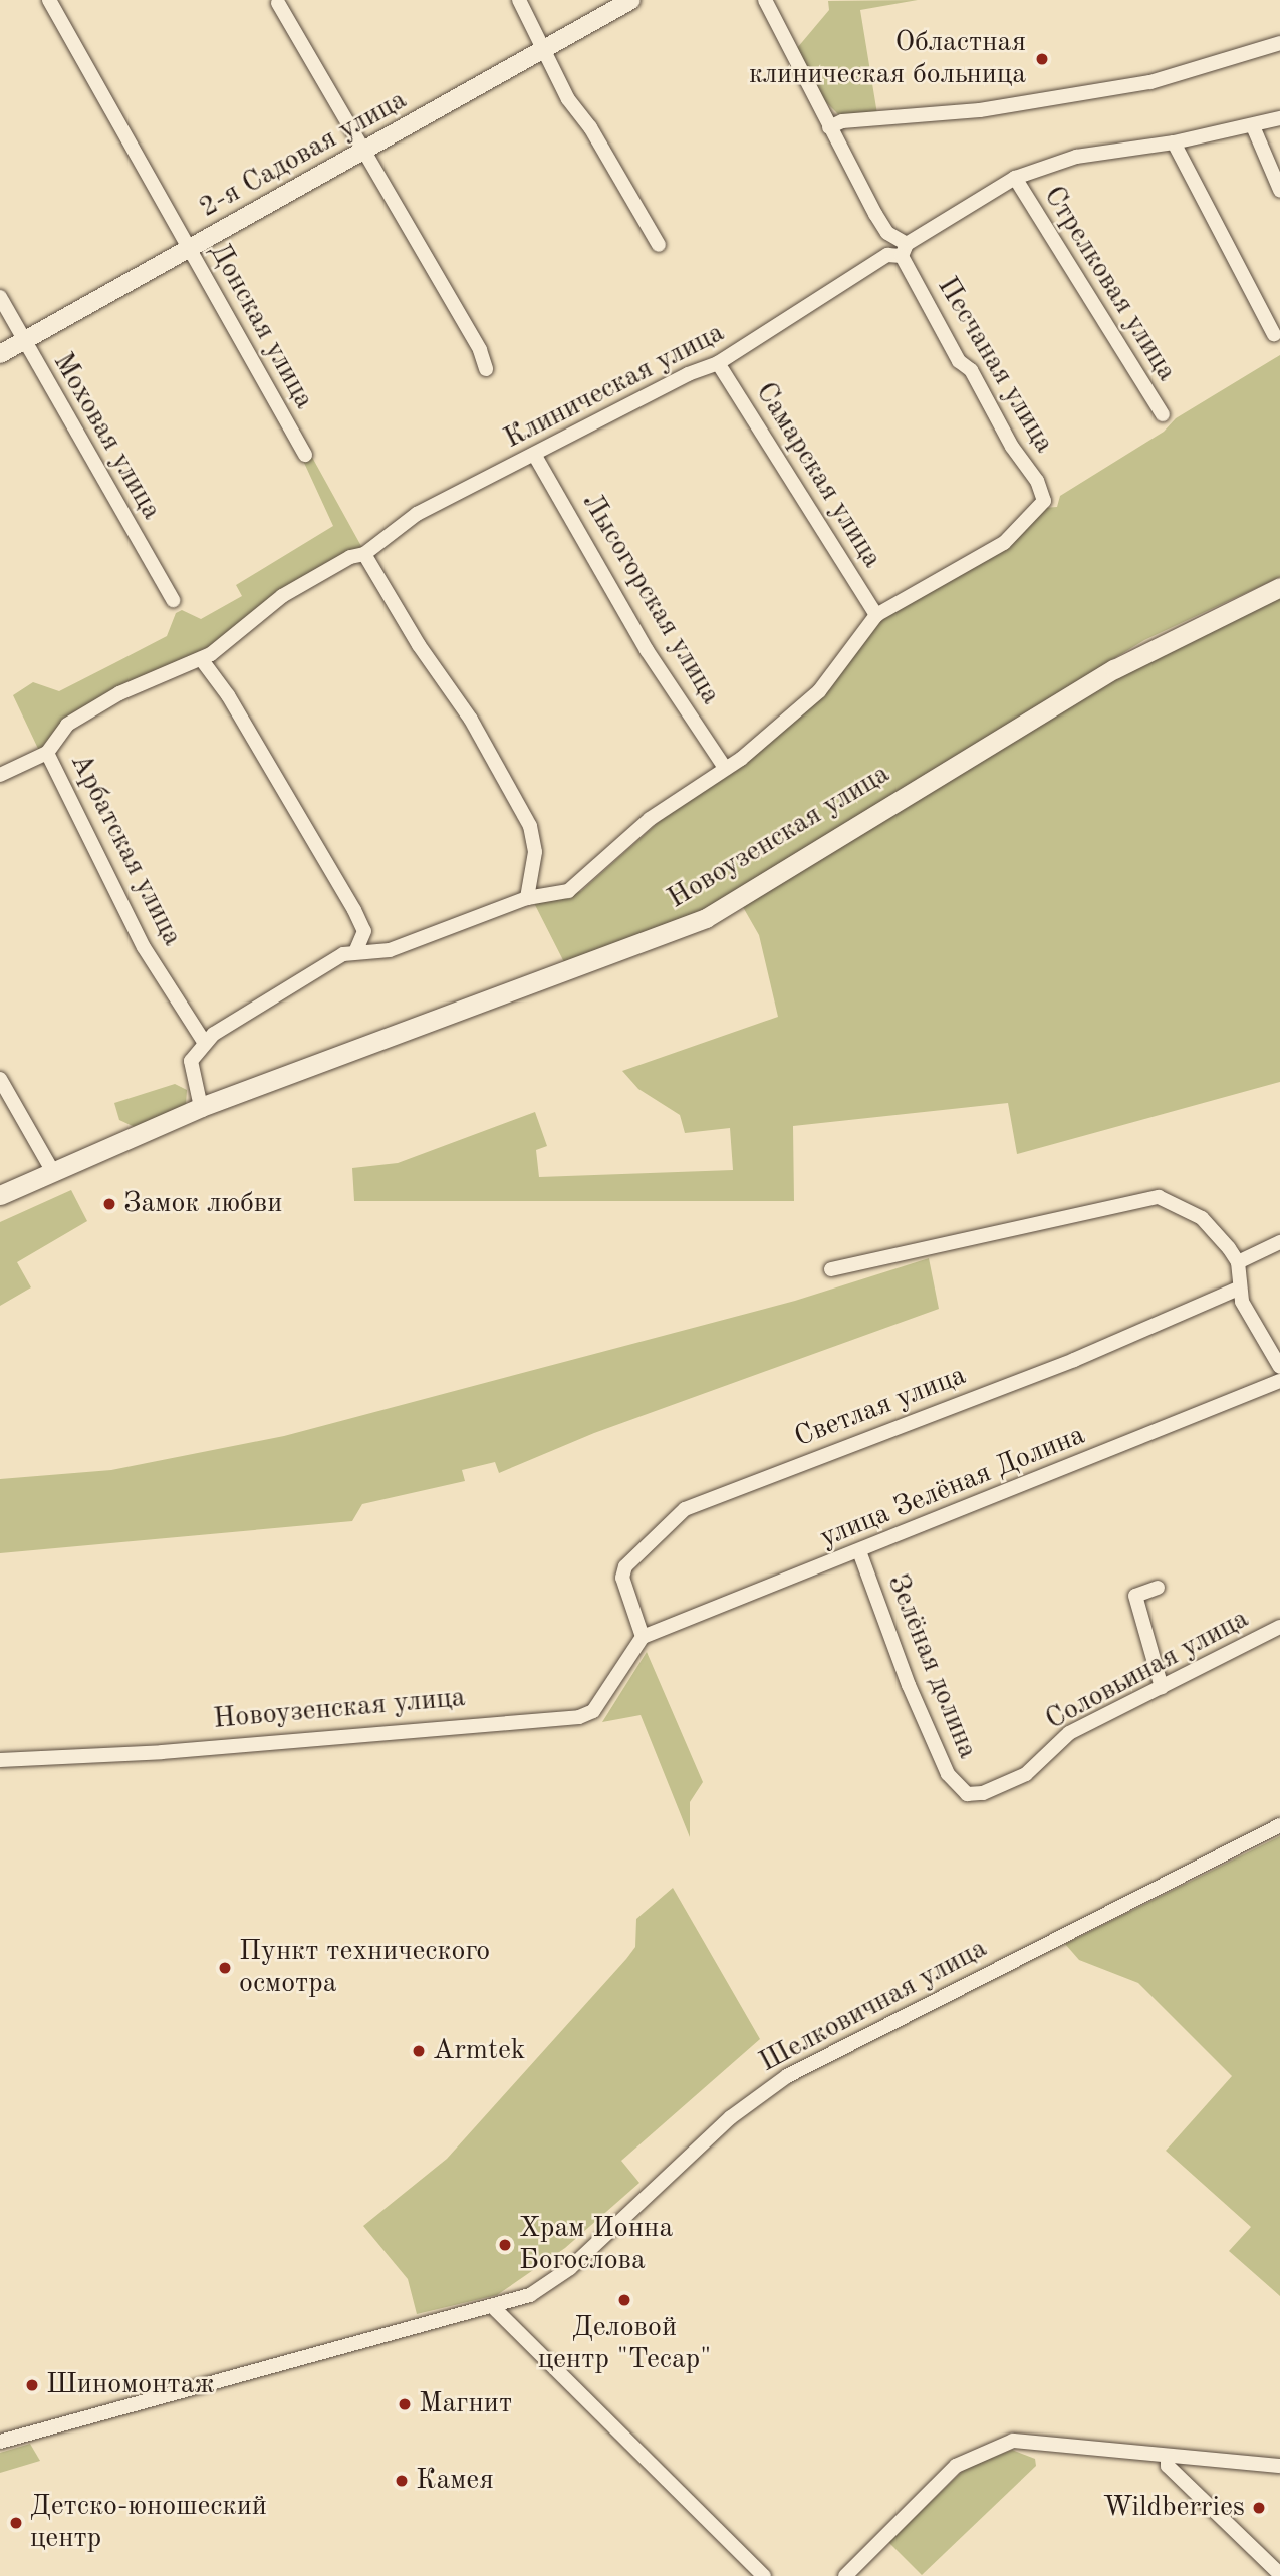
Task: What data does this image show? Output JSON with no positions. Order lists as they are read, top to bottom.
{
  "streets": {
    "main road": ["Новоузенская улица"],
    "street": [
      "2-я Садовая улица",
      "Стрелковая улица",
      "Донская улица",
      "Песчаная улица",
      "Клиническая улица",
      "Моховая улица",
      "Самарская улица",
      "Лысогорская улица",
      "Арбатская улица",
      "Светлая улица",
      "улица Зелёная Долина",
      "Зелёная долина",
      "Соловьиная улица",
      "Шелковичная улица"
    ]
  },
  "crossings": [
    ["2-я Садовая улица", "Донская улица"],
    ["2-я Садовая улица", "Моховая улица"],
    ["Стрелковая улица", "Клиническая улица"],
    ["Песчаная улица", "Клиническая улица"],
    ["Песчаная улица", "Самарская улица"],
    ["Клиническая улица", "Самарская улица"],
    ["Клиническая улица", "Лысогорская улица"],
    ["Клиническая улица", "Арбатская улица"],
    ["Новоузенская улица", "Светлая улица"],
    ["Новоузенская улица", "улица Зелёная Долина"],
    ["Светлая улица", "улица Зелёная Долина"],
    ["улица Зелёная Долина", "Зелёная долина"],
    ["Зелёная долина", "Соловьиная улица"]
  ],
  "places": [
    "Областная клиническая больница",
    "Замок любви",
    "Пункт технического осмотра",
    "Armtek",
    "Храм Ионна Богослова",
    "Деловой центр \"Тесар\"",
    "Шиномонтаж",
    "Магнит",
    "Камея",
    "Wildberries",
    "Детско-юношеский центр"
  ]
}
